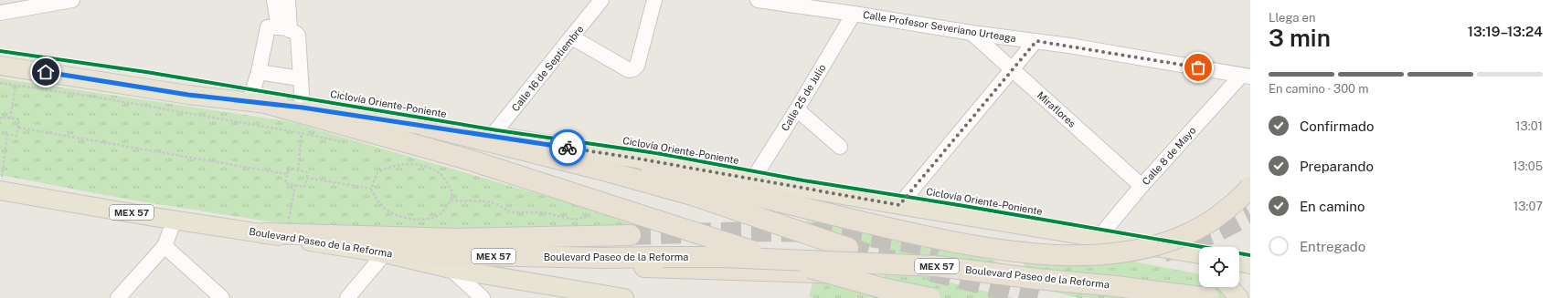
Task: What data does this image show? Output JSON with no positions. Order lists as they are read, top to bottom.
{
  "streets": {
    "highway": ["MEX 57", "Boulevard Paseo de la Reforma"],
    "street": [
      "Calle Profesor Severiano Urteaga",
      "Calle 16 de Septiembre",
      "Calle 25 de Julio",
      "Miraflores",
      "Calle 8 de Mayo"
    ],
    "cycle path": ["Ciclovía Oriente-Poniente"]
  },
  "crossings": [
    ["Calle Profesor Severiano Urteaga", "Calle 25 de Julio"],
    ["Calle Profesor Severiano Urteaga", "Miraflores"],
    ["Calle Profesor Severiano Urteaga", "Calle 8 de Mayo"],
    ["Miraflores", "Calle 8 de Mayo"]
  ],
  "page": {
    "heading": ["3 min", "Llega en", "13:19–13:24"],
    "bar": "En camino · 300 m",
    "list": [
      ["Confirmado", "13:01"],
      ["Preparando", "13:05"],
      ["En camino", "13:07"],
      "Entregado"
    ]
  }
}
